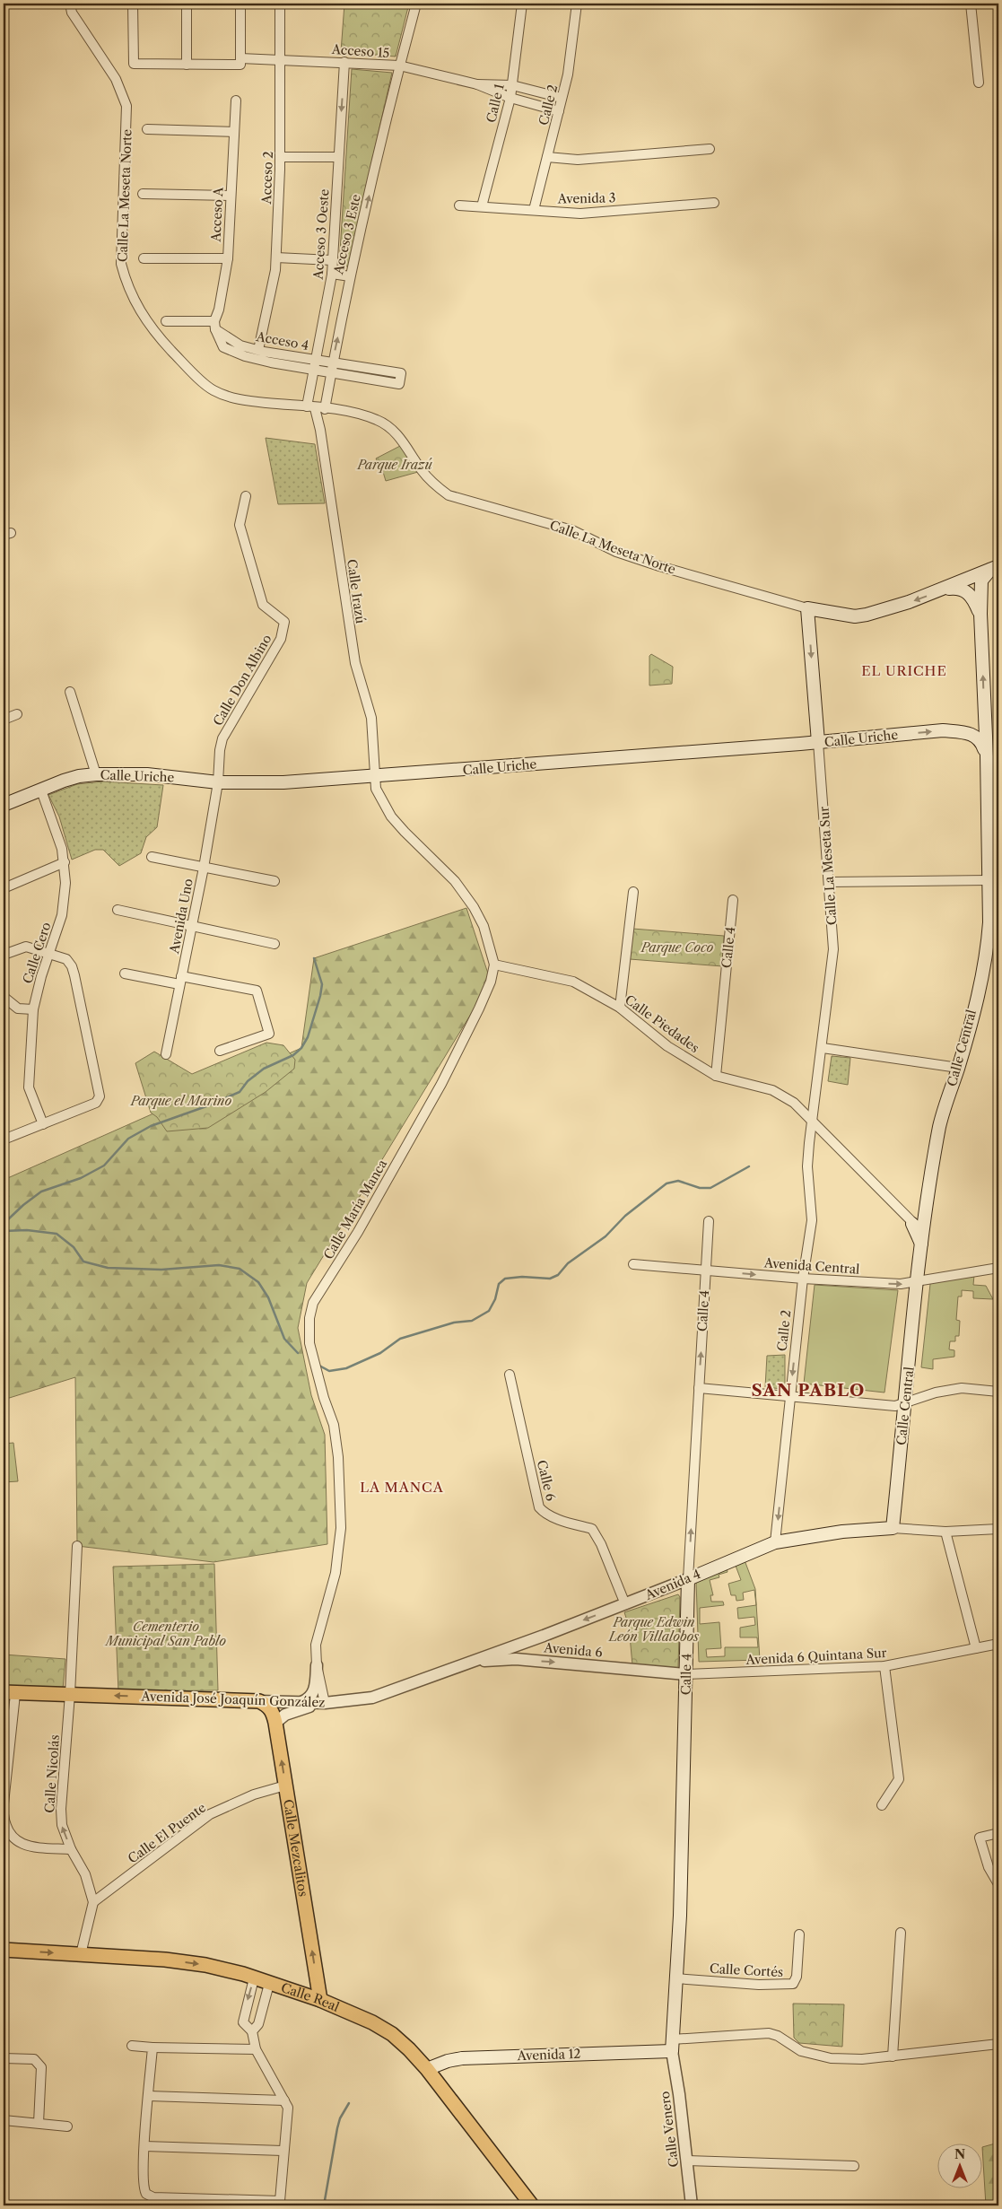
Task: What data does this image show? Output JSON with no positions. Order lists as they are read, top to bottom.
{
  "streets": {
    "main road": [
      "Calle La Meseta Norte",
      "Calle Uriche",
      "Calle La Meseta Sur",
      "Calle 4",
      "Calle Central",
      "Avenida 4",
      "Avenida José Joaquín González",
      "Calle Mezcalitos",
      "Calle Real",
      "Avenida 12"
    ],
    "street": [
      "Acceso 15",
      "Calle 1",
      "Calle 2",
      "Acceso 2",
      "Avenida 3",
      "Acceso A",
      "Acceso 3 Oeste",
      "Acceso 3 Este",
      "Acceso 4",
      "Calle Irazú",
      "Calle Don Albino",
      "Avenida Uno",
      "Calle Cero",
      "Calle Piedades",
      "Calle María Manca",
      "Avenida Central",
      "Calle 6",
      "Avenida 6",
      "Avenida 6 Quintana Sur",
      "Calle Nicolás",
      "Calle El Puente",
      "Calle Cortés",
      "Calle Venero"
    ]
  },
  "crossings": [
    ["Acceso 15", "Acceso 2"],
    ["Acceso 15", "Acceso 3 Oeste"],
    ["Acceso 15", "Acceso 3 Este"],
    ["Calle 1", "Avenida 3"],
    ["Calle 2", "Avenida 3"],
    ["Calle 2", "Calle La Meseta Sur"],
    ["Calle 2", "Calle Piedades"],
    ["Calle 2", "Avenida Central"],
    ["Calle 2", "Avenida 4"],
    ["Acceso 2", "Acceso 4"],
    ["Calle La Meseta Norte", "Acceso 3 Oeste"],
    ["Calle La Meseta Norte", "Acceso 3 Este"],
    ["Calle La Meseta Norte", "Calle Irazú"],
    ["Calle La Meseta Norte", "Calle La Meseta Sur"],
    ["Calle La Meseta Norte", "Calle Central"],
    ["Acceso A", "Acceso 4"],
    ["Acceso 3 Oeste", "Acceso 3 Este"],
    ["Acceso 3 Oeste", "Acceso 4"],
    ["Acceso 3 Oeste", "Calle Irazú"],
    ["Acceso 3 Este", "Acceso 4"],
    ["Acceso 3 Este", "Calle Irazú"],
    ["Calle Irazú", "Calle Uriche"],
    ["Calle Don Albino", "Calle Uriche"],
    ["Calle Don Albino", "Avenida Uno"],
    ["Calle Uriche", "Calle La Meseta Sur"],
    ["Calle Uriche", "Avenida Uno"],
    ["Calle Uriche", "Calle Cero"],
    ["Calle Uriche", "Calle Central"],
    ["Calle La Meseta Sur", "Calle Piedades"],
    ["Calle 4", "Calle Piedades"],
    ["Calle 4", "Avenida Central"],
    ["Calle 4", "Avenida 4"],
    ["Calle 4", "Avenida 6"],
    ["Calle 4", "Avenida 6 Quintana Sur"],
    ["Calle 4", "Calle Cortés"],
    ["Calle 4", "Avenida 12"],
    ["Calle 4", "Calle Venero"],
    ["Calle Piedades", "Calle Central"],
    ["Calle Piedades", "Calle María Manca"],
    ["Calle Central", "Avenida Central"],
    ["Calle Central", "Avenida 4"],
    ["Calle María Manca", "Avenida José Joaquín González"],
    ["Calle 6", "Avenida 4"],
    ["Avenida 4", "Avenida 6"],
    ["Avenida 4", "Avenida José Joaquín González"],
    ["Avenida 6", "Avenida 6 Quintana Sur"],
    ["Avenida 6", "Avenida José Joaquín González"],
    ["Avenida José Joaquín González", "Calle Nicolás"],
    ["Avenida José Joaquín González", "Calle Mezcalitos"],
    ["Calle Nicolás", "Calle El Puente"],
    ["Calle Nicolás", "Calle Real"],
    ["Calle El Puente", "Calle Mezcalitos"],
    ["Calle Mezcalitos", "Calle Real"],
    ["Calle Real", "Avenida 12"],
    ["Avenida 12", "Calle Venero"]
  ],
  "one_way": [
    "Calle 2",
    "Acceso 3 Este",
    "Avenida Central",
    "Avenida 6",
    "Avenida José Joaquín González",
    "Calle Mezcalitos",
    "Calle Real"
  ],
  "districts": ["EL URICHE", "SAN PABLO", "LA MANCA"],
  "parks": [
    "Parque Irazú",
    "Parque Coco",
    "Parque el Marino",
    "Parque Edwin León Villalobos",
    "Cementerio Municipal San Pablo"
  ],
  "north": "top"
}
